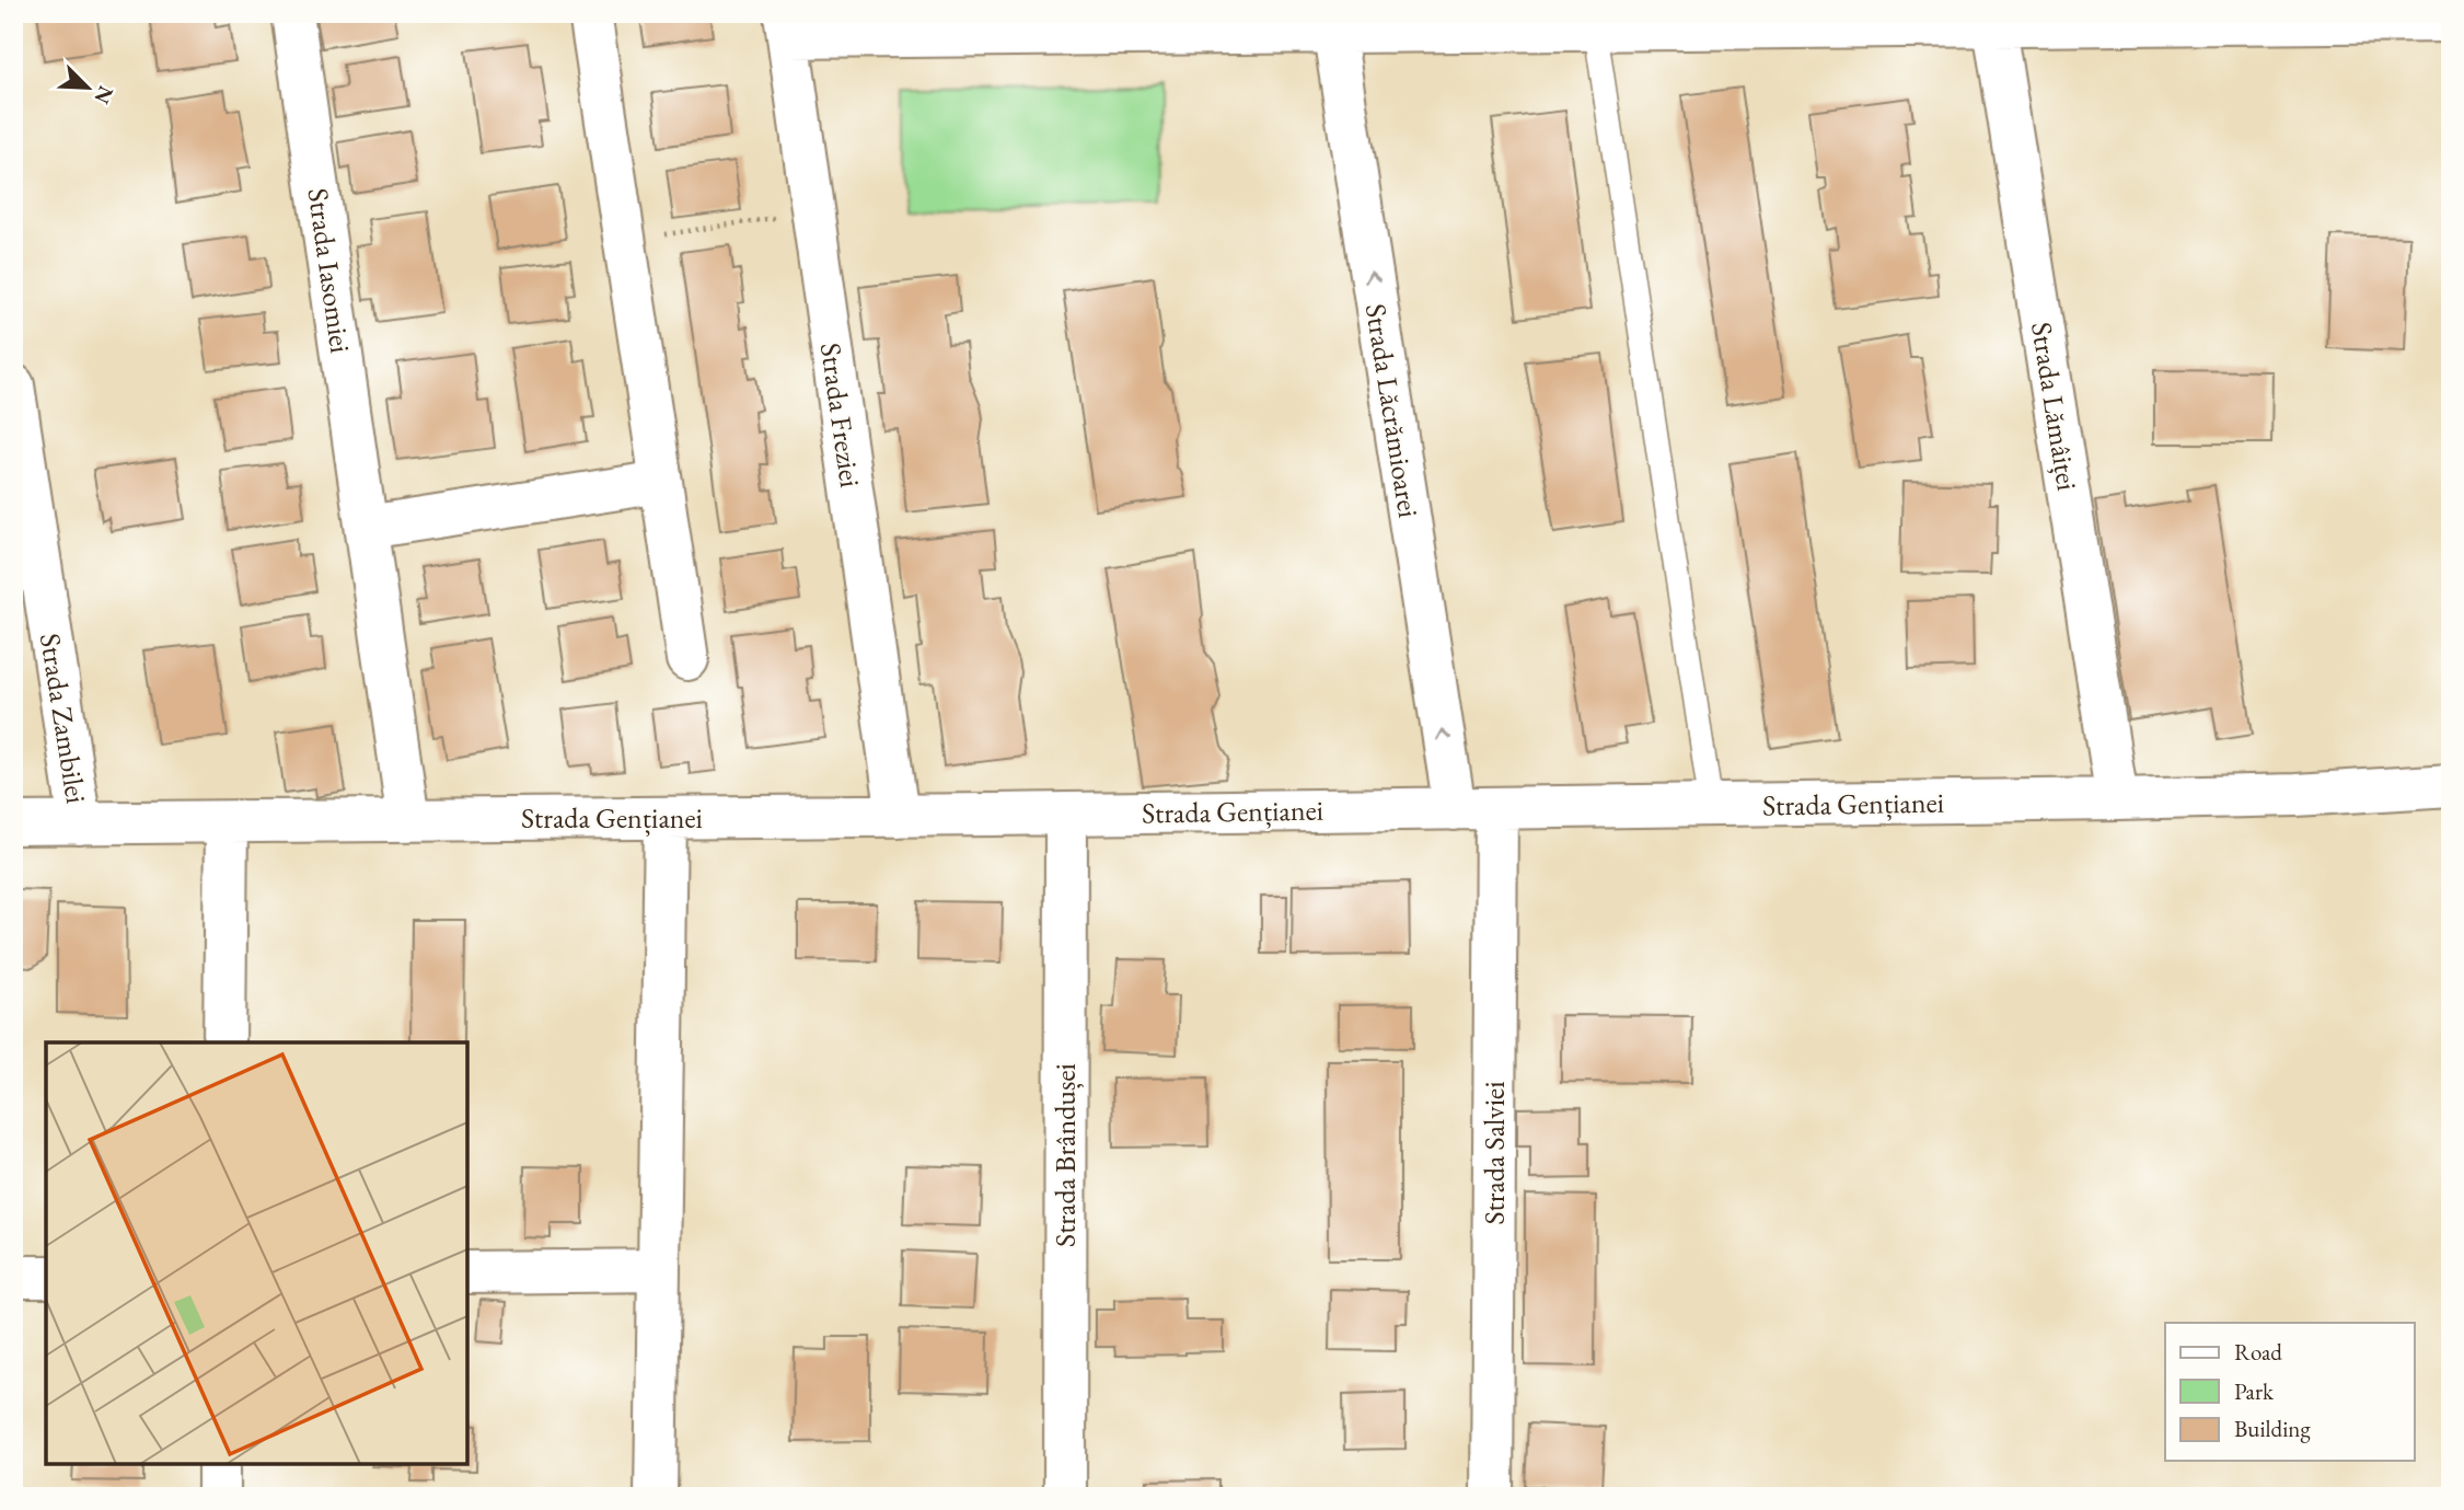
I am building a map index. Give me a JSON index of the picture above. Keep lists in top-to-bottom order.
{
  "streets": {
    "street": [
      "Strada Iasomiei",
      "Strada Lămâiței",
      "Strada Lăcrămioarei",
      "Strada Freziei",
      "Strada Zambilei",
      "Strada Gențianei",
      "Strada Salviei",
      "Strada Brândușei"
    ]
  },
  "crossings": [
    ["Strada Iasomiei", "Strada Gențianei"],
    ["Strada Lămâiței", "Strada Gențianei"],
    ["Strada Lăcrămioarei", "Strada Gențianei"],
    ["Strada Freziei", "Strada Gențianei"],
    ["Strada Zambilei", "Strada Gențianei"],
    ["Strada Gențianei", "Strada Salviei"],
    ["Strada Gențianei", "Strada Brândușei"]
  ],
  "one_way": ["Strada Lăcrămioarei"],
  "legend": ["Road", "Park", "Building"],
  "north": "bottom right"
}
